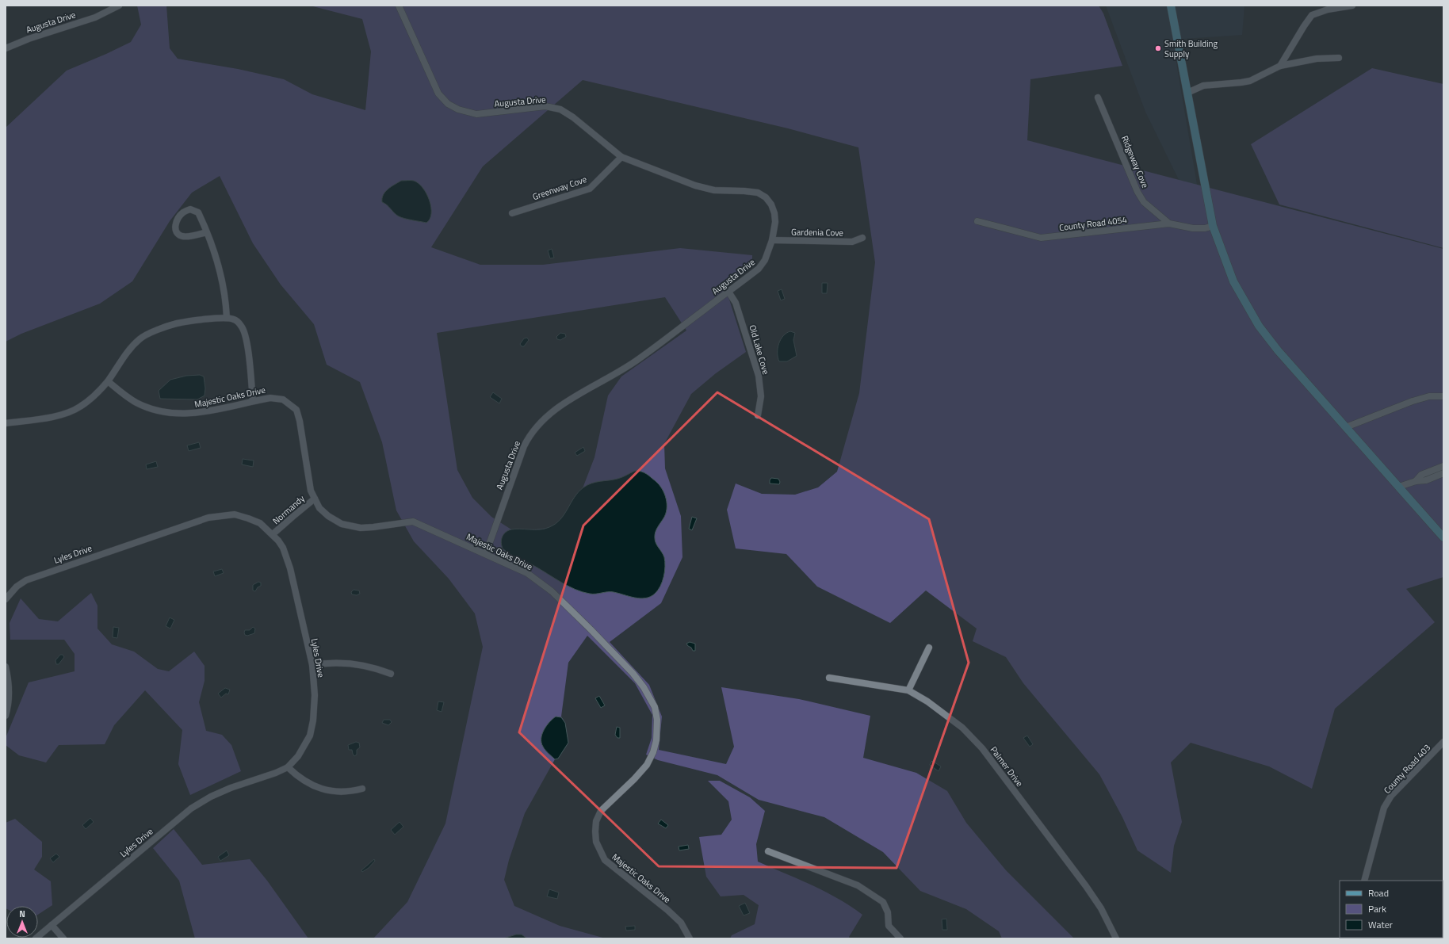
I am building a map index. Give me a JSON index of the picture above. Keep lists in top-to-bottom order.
{
  "streets": {
    "street": [
      "Augusta Drive",
      "Ridgeway Cove",
      "Greenway Cove",
      "County Road 4054",
      "Gardenia Cove",
      "Old Lake Cove",
      "Majestic Oaks Drive",
      "Normandy",
      "Lyles Drive",
      "Palmer Drive",
      "County Road 403"
    ]
  },
  "crossings": [
    ["Augusta Drive", "Greenway Cove"],
    ["Augusta Drive", "Gardenia Cove"],
    ["Augusta Drive", "Old Lake Cove"],
    ["Augusta Drive", "Majestic Oaks Drive"],
    ["Ridgeway Cove", "County Road 4054"],
    ["Majestic Oaks Drive", "Normandy"],
    ["Normandy", "Lyles Drive"]
  ],
  "places": ["Smith Building Supply"],
  "legend": ["Road", "Park", "Water"],
  "north": "top"
}
